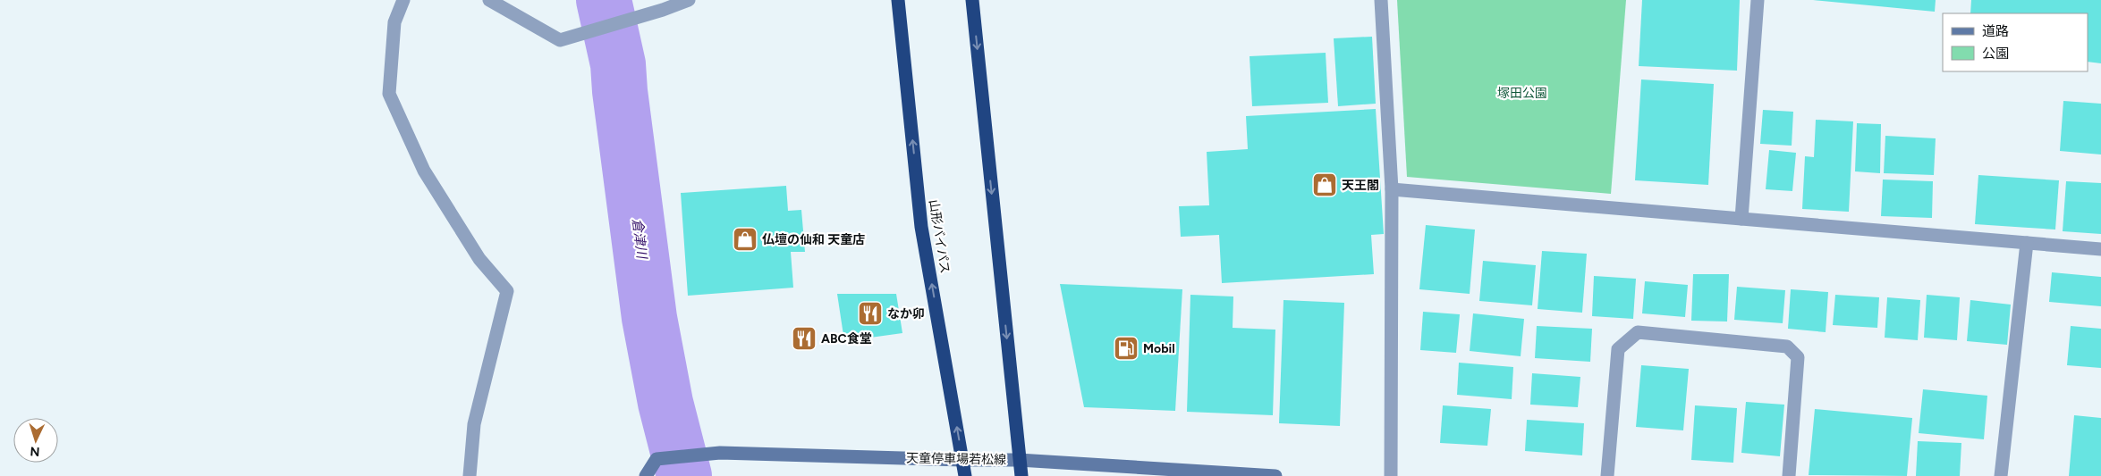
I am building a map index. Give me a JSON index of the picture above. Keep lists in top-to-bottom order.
{
  "streets": {
    "highway": ["山形バイパス"],
    "main road": ["天童停車場若松線"]
  },
  "crossings": [
    ["山形バイパス", "天童停車場若松線"]
  ],
  "water": ["倉津川"],
  "parks": ["塚田公園"],
  "places": {
    "shop": ["天王閣", "仏壇の仙和 天童店"],
    "restaurant": ["なか卯", "ABC食堂"],
    "fuel station": ["Mobil"]
  },
  "legend": ["道路", "公園"],
  "north": "bottom"
}
